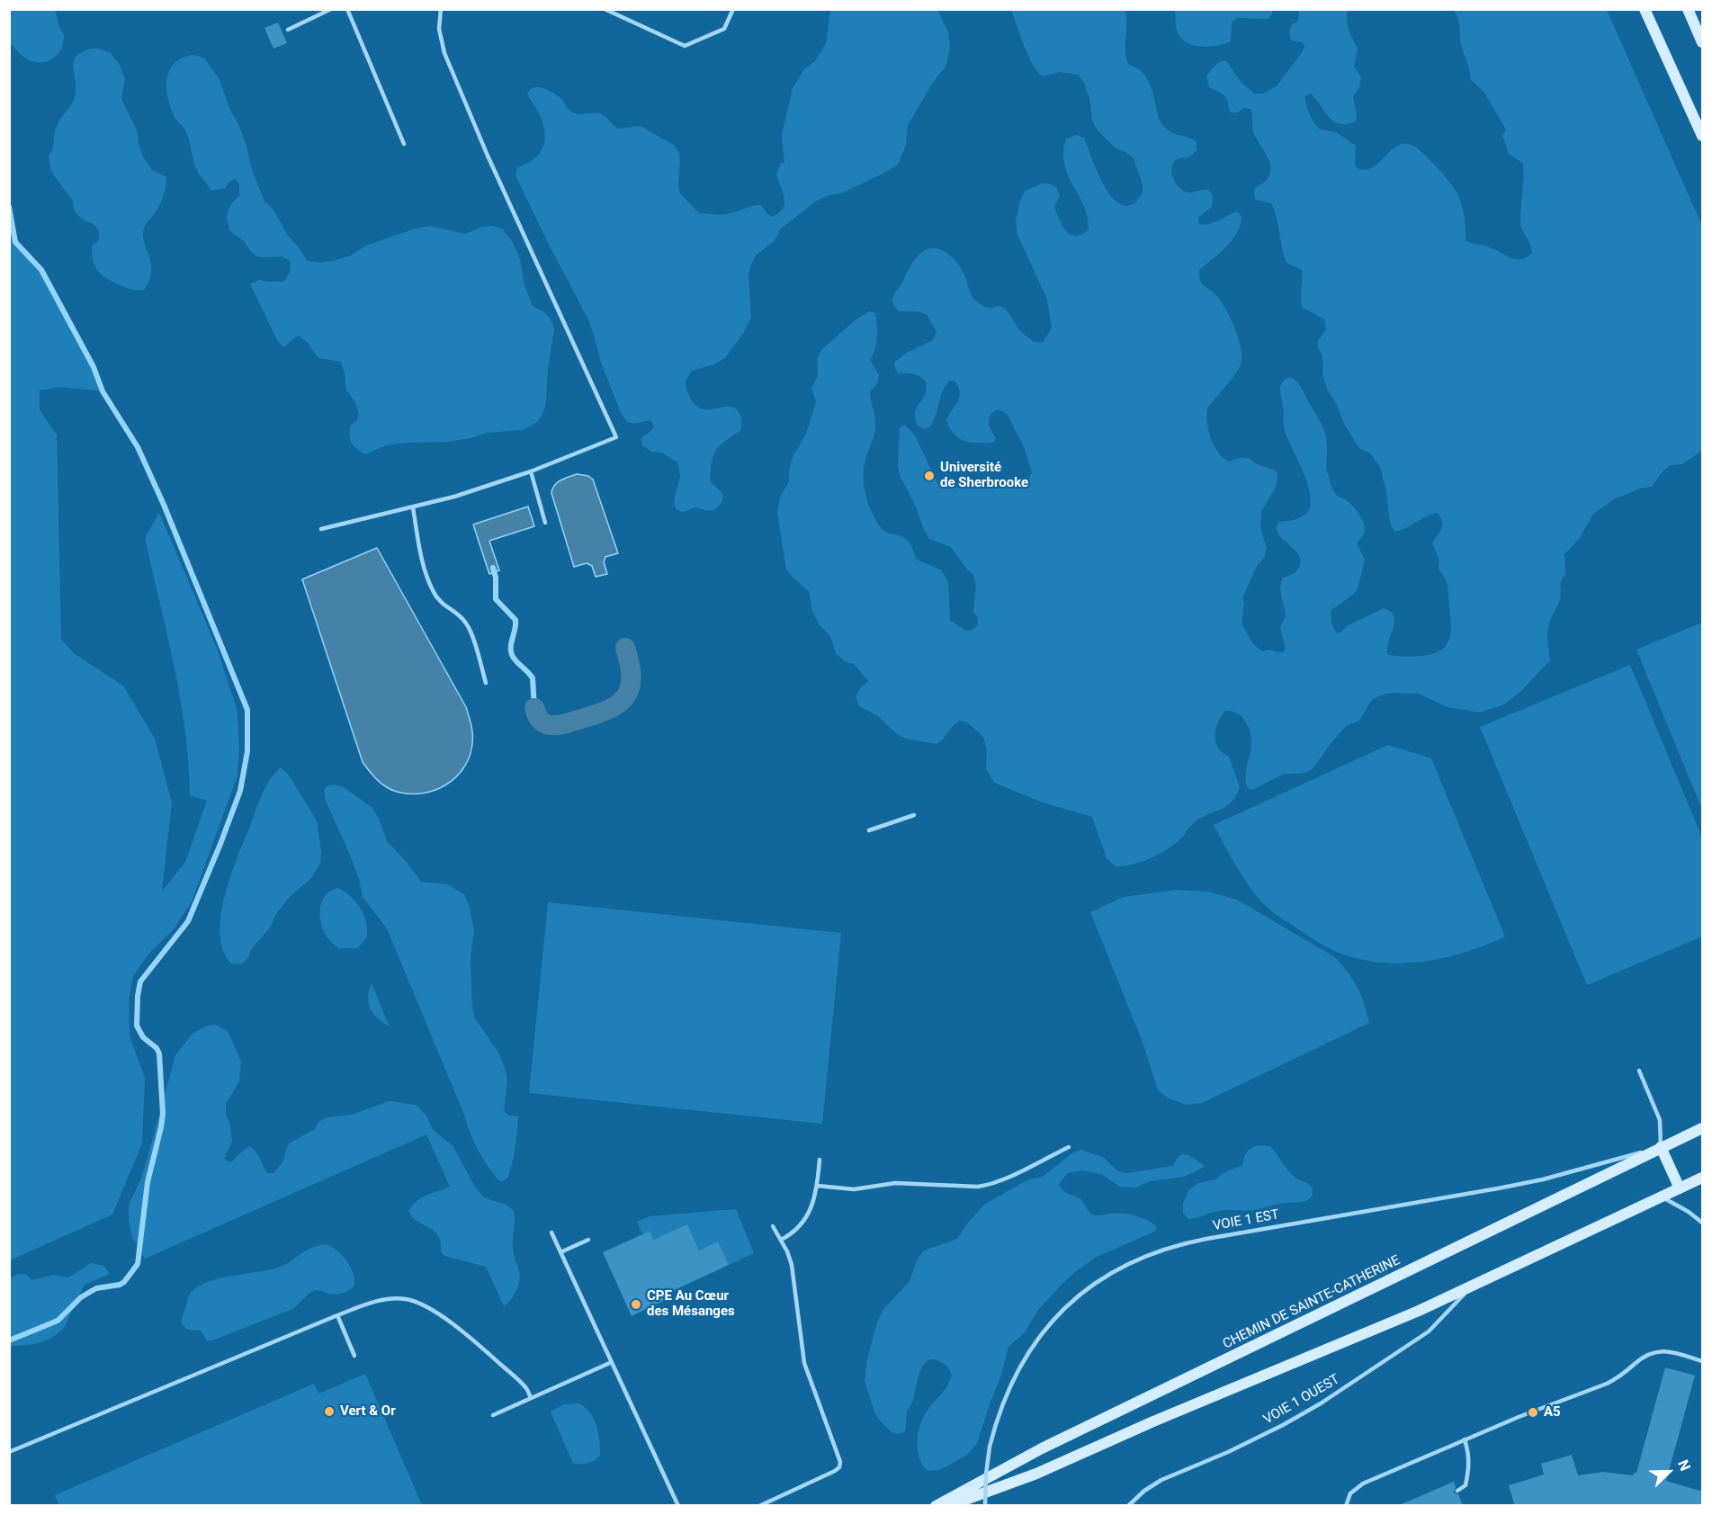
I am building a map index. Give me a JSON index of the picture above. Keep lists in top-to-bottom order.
{
  "streets": {
    "main road": ["CHEMIN DE SAINTE-CATHERINE"],
    "lane": ["VOIE 1 EST", "VOIE 1 OUEST"]
  },
  "crossings": [
    ["VOIE 1 EST", "CHEMIN DE SAINTE-CATHERINE"]
  ],
  "places": [
    "Université de Sherbrooke",
    "CPE Au Cœur des Mésanges",
    "Vert & Or",
    "A5"
  ],
  "north": "top right"
}
